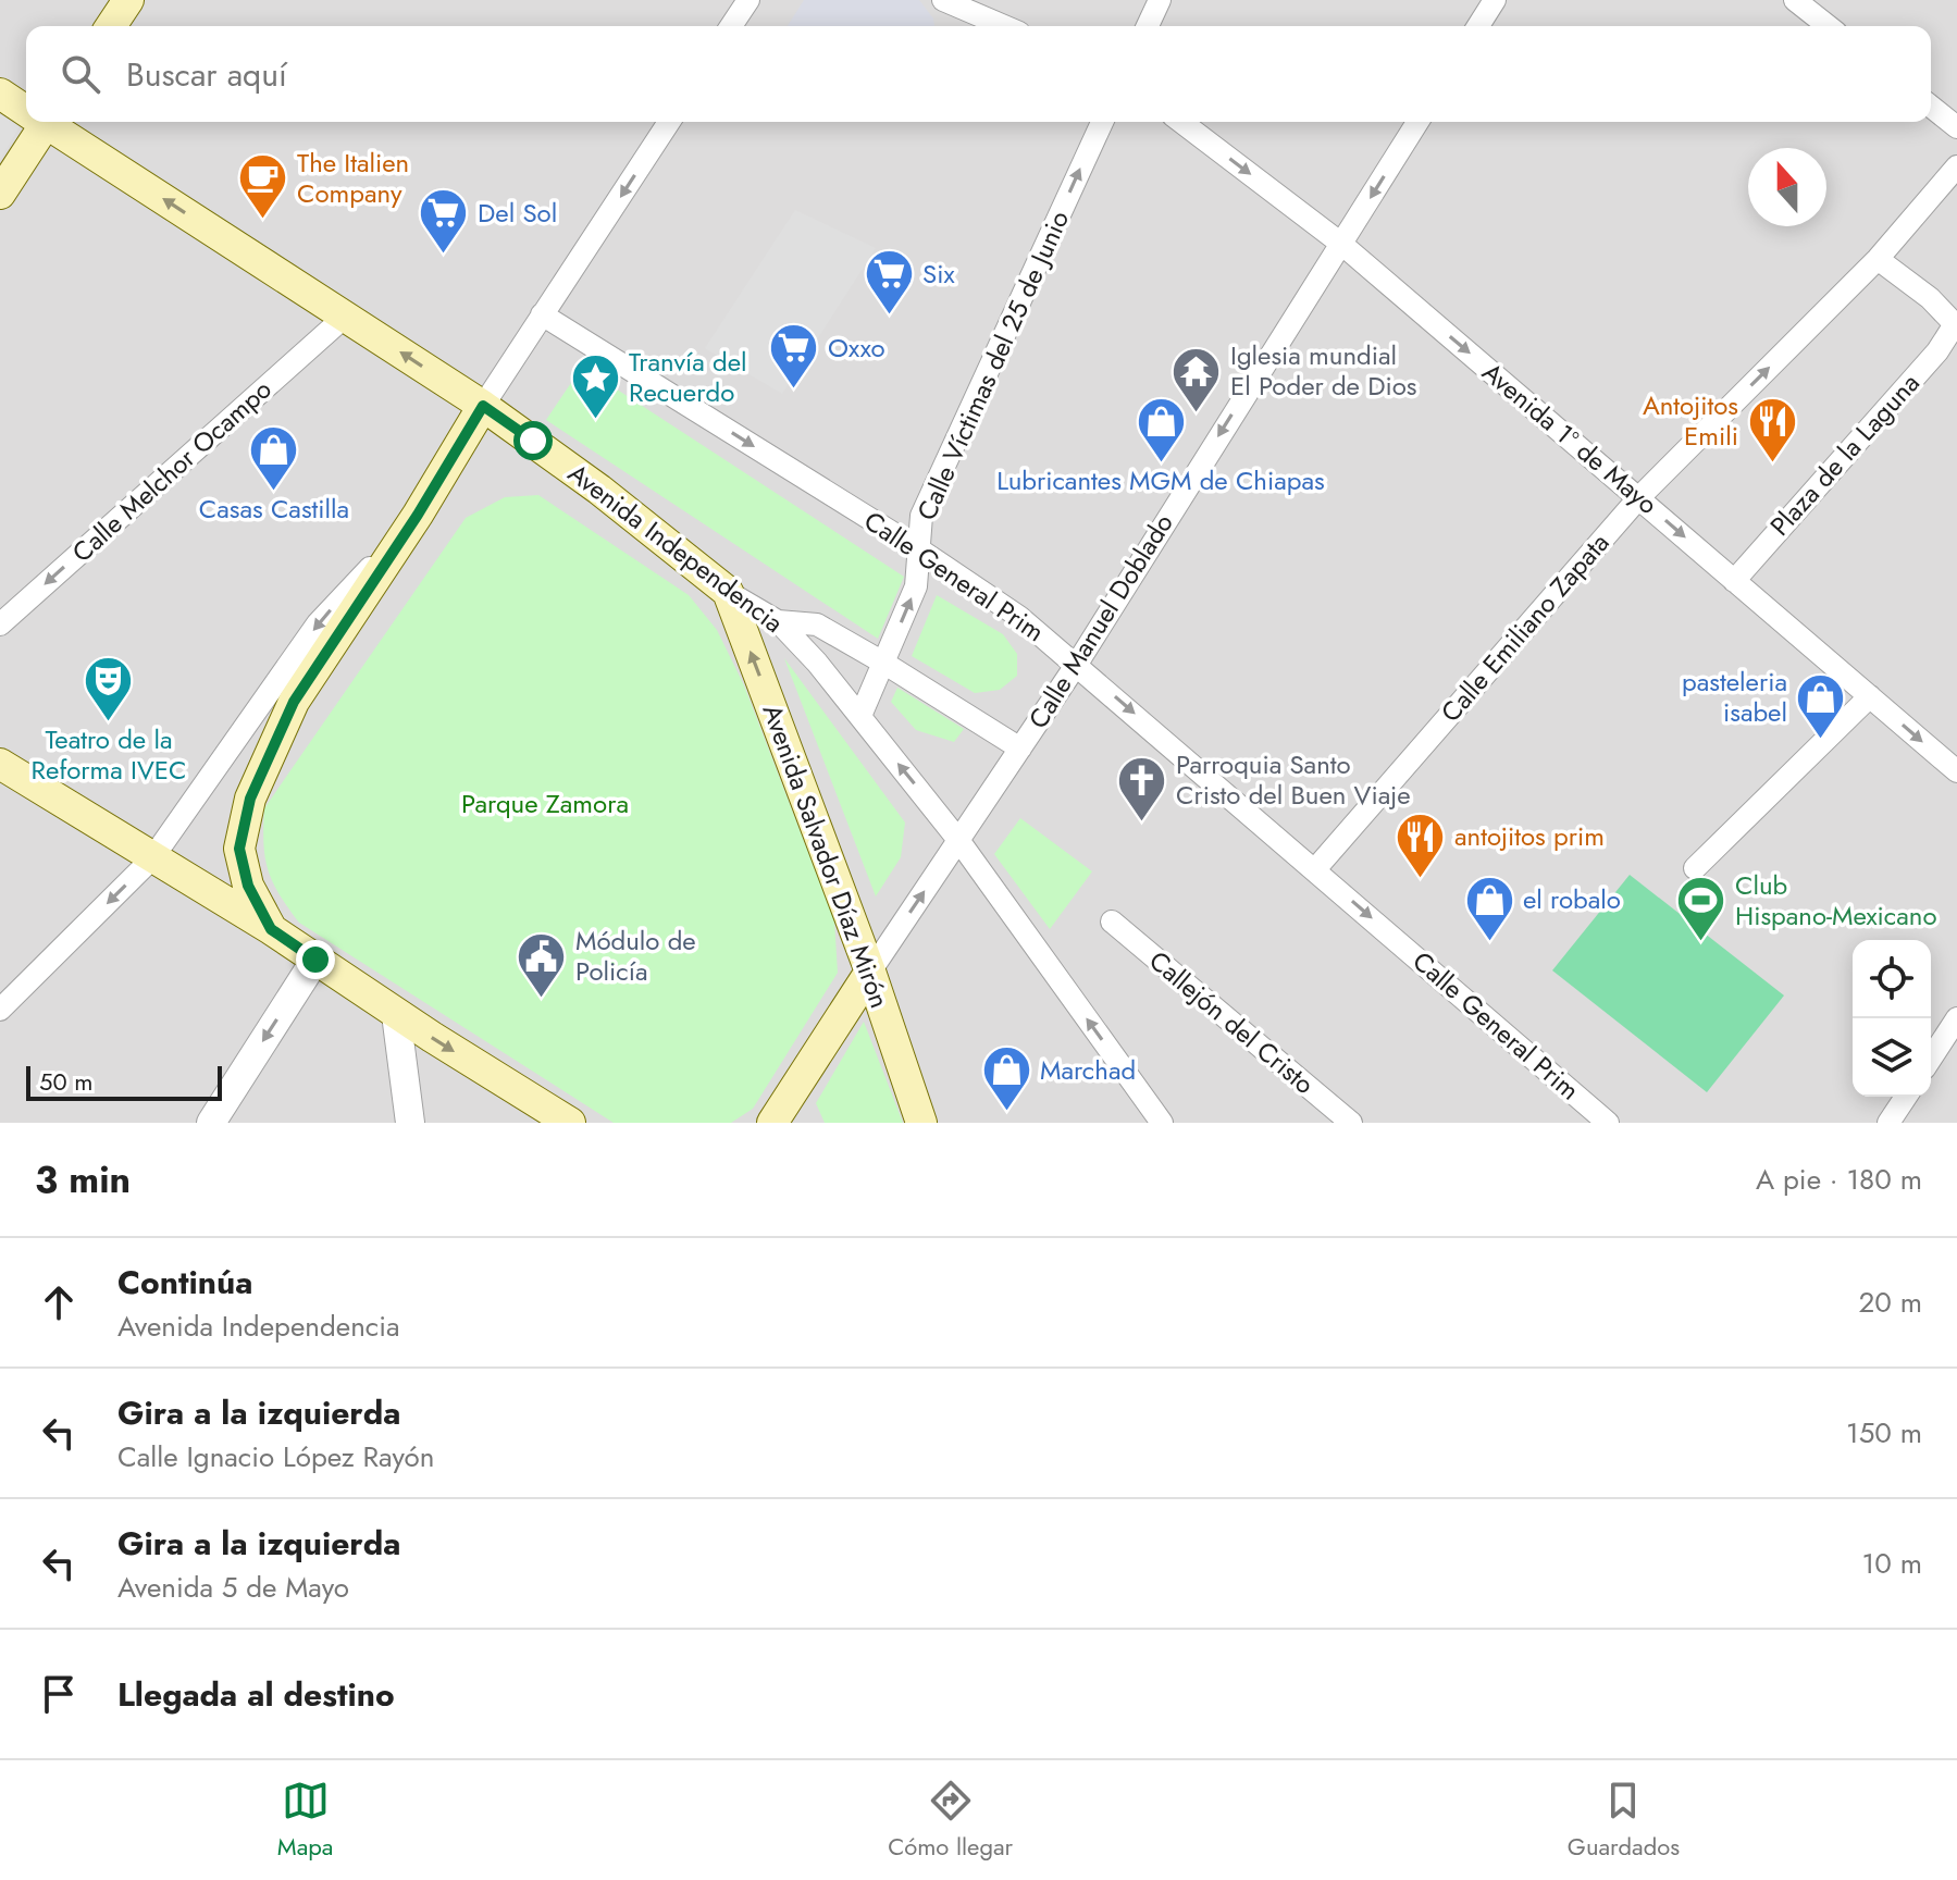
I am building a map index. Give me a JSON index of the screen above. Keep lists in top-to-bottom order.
{
  "streets": {
    "main road": ["Avenida Independencia", "Calle Manuel Doblado", "Avenida Salvador Díaz Mirón"],
    "street": [
      "Calle Víctimas del 25 de Junio",
      "Avenida 1º de Mayo",
      "Plaza de la Laguna",
      "Calle Melchor Ocampo",
      "Calle General Prim",
      "Calle Emiliano Zapata",
      "Callejón del Cristo"
    ]
  },
  "crossings": [
    ["Calle Víctimas del 25 de Junio", "Avenida Independencia"],
    ["Calle Víctimas del 25 de Junio", "Calle General Prim"],
    ["Avenida 1º de Mayo", "Plaza de la Laguna"],
    ["Avenida 1º de Mayo", "Calle Manuel Doblado"],
    ["Avenida 1º de Mayo", "Calle Emiliano Zapata"],
    ["Plaza de la Laguna", "Calle Emiliano Zapata"],
    ["Calle Melchor Ocampo", "Avenida Independencia"],
    ["Avenida Independencia", "Calle Manuel Doblado"],
    ["Avenida Independencia", "Avenida Salvador Díaz Mirón"],
    ["Calle General Prim", "Calle Manuel Doblado"],
    ["Calle General Prim", "Calle Emiliano Zapata"],
    ["Calle Manuel Doblado", "Avenida Salvador Díaz Mirón"]
  ],
  "one_way": [
    "Calle Víctimas del 25 de Junio",
    "Avenida 1º de Mayo",
    "Calle Melchor Ocampo",
    "Avenida Independencia",
    "Calle General Prim",
    "Calle Emiliano Zapata",
    "Avenida Salvador Díaz Mirón"
  ],
  "parks": ["Parque Zamora"],
  "places": {
    "cafe": ["The Italien Company"],
    "supermarket": ["Del Sol", "Six", "Oxxo"],
    "temple": ["Iglesia mundial El Poder de Dios"],
    "place": ["Tranvía del Recuerdo"],
    "restaurant": ["Antojitos Emili", "antojitos prim"],
    "shop": [
      "Lubricantes MGM de Chiapas",
      "Casas Castilla",
      "pasteleria isabel",
      "el robalo",
      "Marchad"
    ],
    "theatre": ["Teatro de la Reforma IVEC"],
    "church": ["Parroquia Santo Cristo del Buen Viaje"],
    "sports": ["Club Hispano-Mexicano"],
    "public building": ["Módulo de Policía"]
  },
  "scale_bar": "50 m",
  "north": "top",
  "page": {
    "search": "Buscar aquí",
    "scale": "50 m",
    "heading": ["3 min", "A pie · 180 m"],
    "list": [
      ["Continúa", "Avenida Independencia", "20 m"],
      ["Gira a la izquierda", "Calle Ignacio López Rayón", "150 m"],
      ["Gira a la izquierda", "Avenida 5 de Mayo", "10 m"],
      "Llegada al destino"
    ],
    "nav": ["Mapa", "Cómo llegar", "Guardados"]
  }
}
